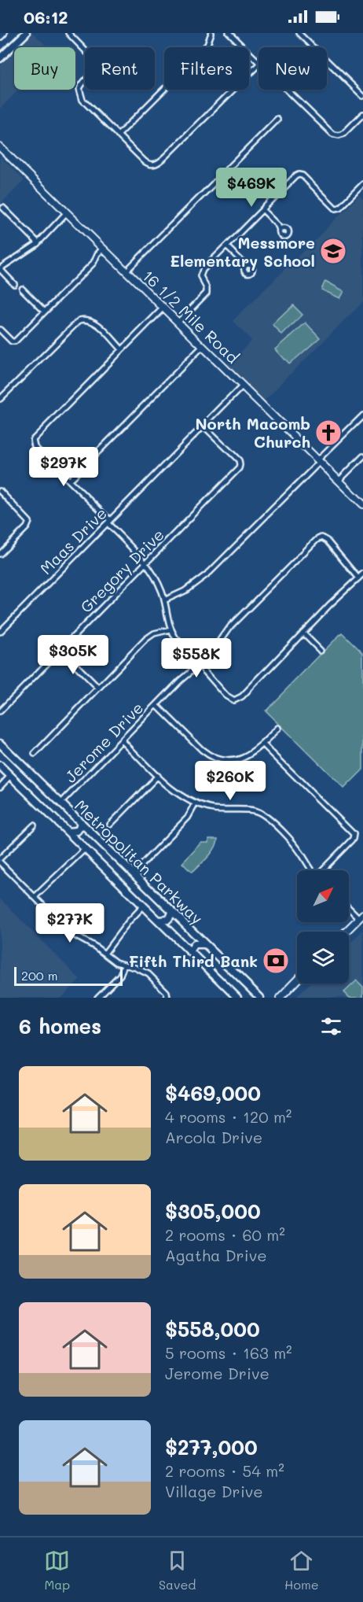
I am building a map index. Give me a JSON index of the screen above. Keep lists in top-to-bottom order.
{
  "streets": {
    "main road": ["Metropolitan Parkway"],
    "street": [
      "16 1/2 Mile Road",
      "Maas Drive",
      "Gregory Drive",
      "Jerome Drive"
    ]
  },
  "crossings": [
    ["16 1/2 Mile Road", "Maas Drive"],
    ["Maas Drive", "Gregory Drive"],
    ["Jerome Drive", "Metropolitan Parkway"]
  ],
  "places": {
    "school or university": ["Messmore Elementary School"],
    "church": ["North Macomb Church"],
    "bank": ["Fifth Third Bank"]
  },
  "scale_bar": "200 m",
  "north": "top right",
  "page": {
    "status": "06:12",
    "chip": [
      "Buy",
      "Rent",
      "Filters",
      "New"
    ],
    "price": [
      "$469K",
      "$297K",
      "$305K",
      "$558K",
      "$260K",
      "$277K"
    ],
    "scale": "200 m",
    "heading": "6 homes",
    "list": [
      {
        "name": "$469,000",
        "note": "4 rooms · 120 m² · Arcola Drive"
      },
      {
        "name": "$305,000",
        "note": "2 rooms · 60 m² · Agatha Drive"
      },
      {
        "name": "$558,000",
        "note": "5 rooms · 163 m² · Jerome Drive"
      },
      {
        "name": "$277,000",
        "note": "2 rooms · 54 m² · Village Drive"
      }
    ],
    "tabs": ["Map", "Saved", "Home"]
  }
}
